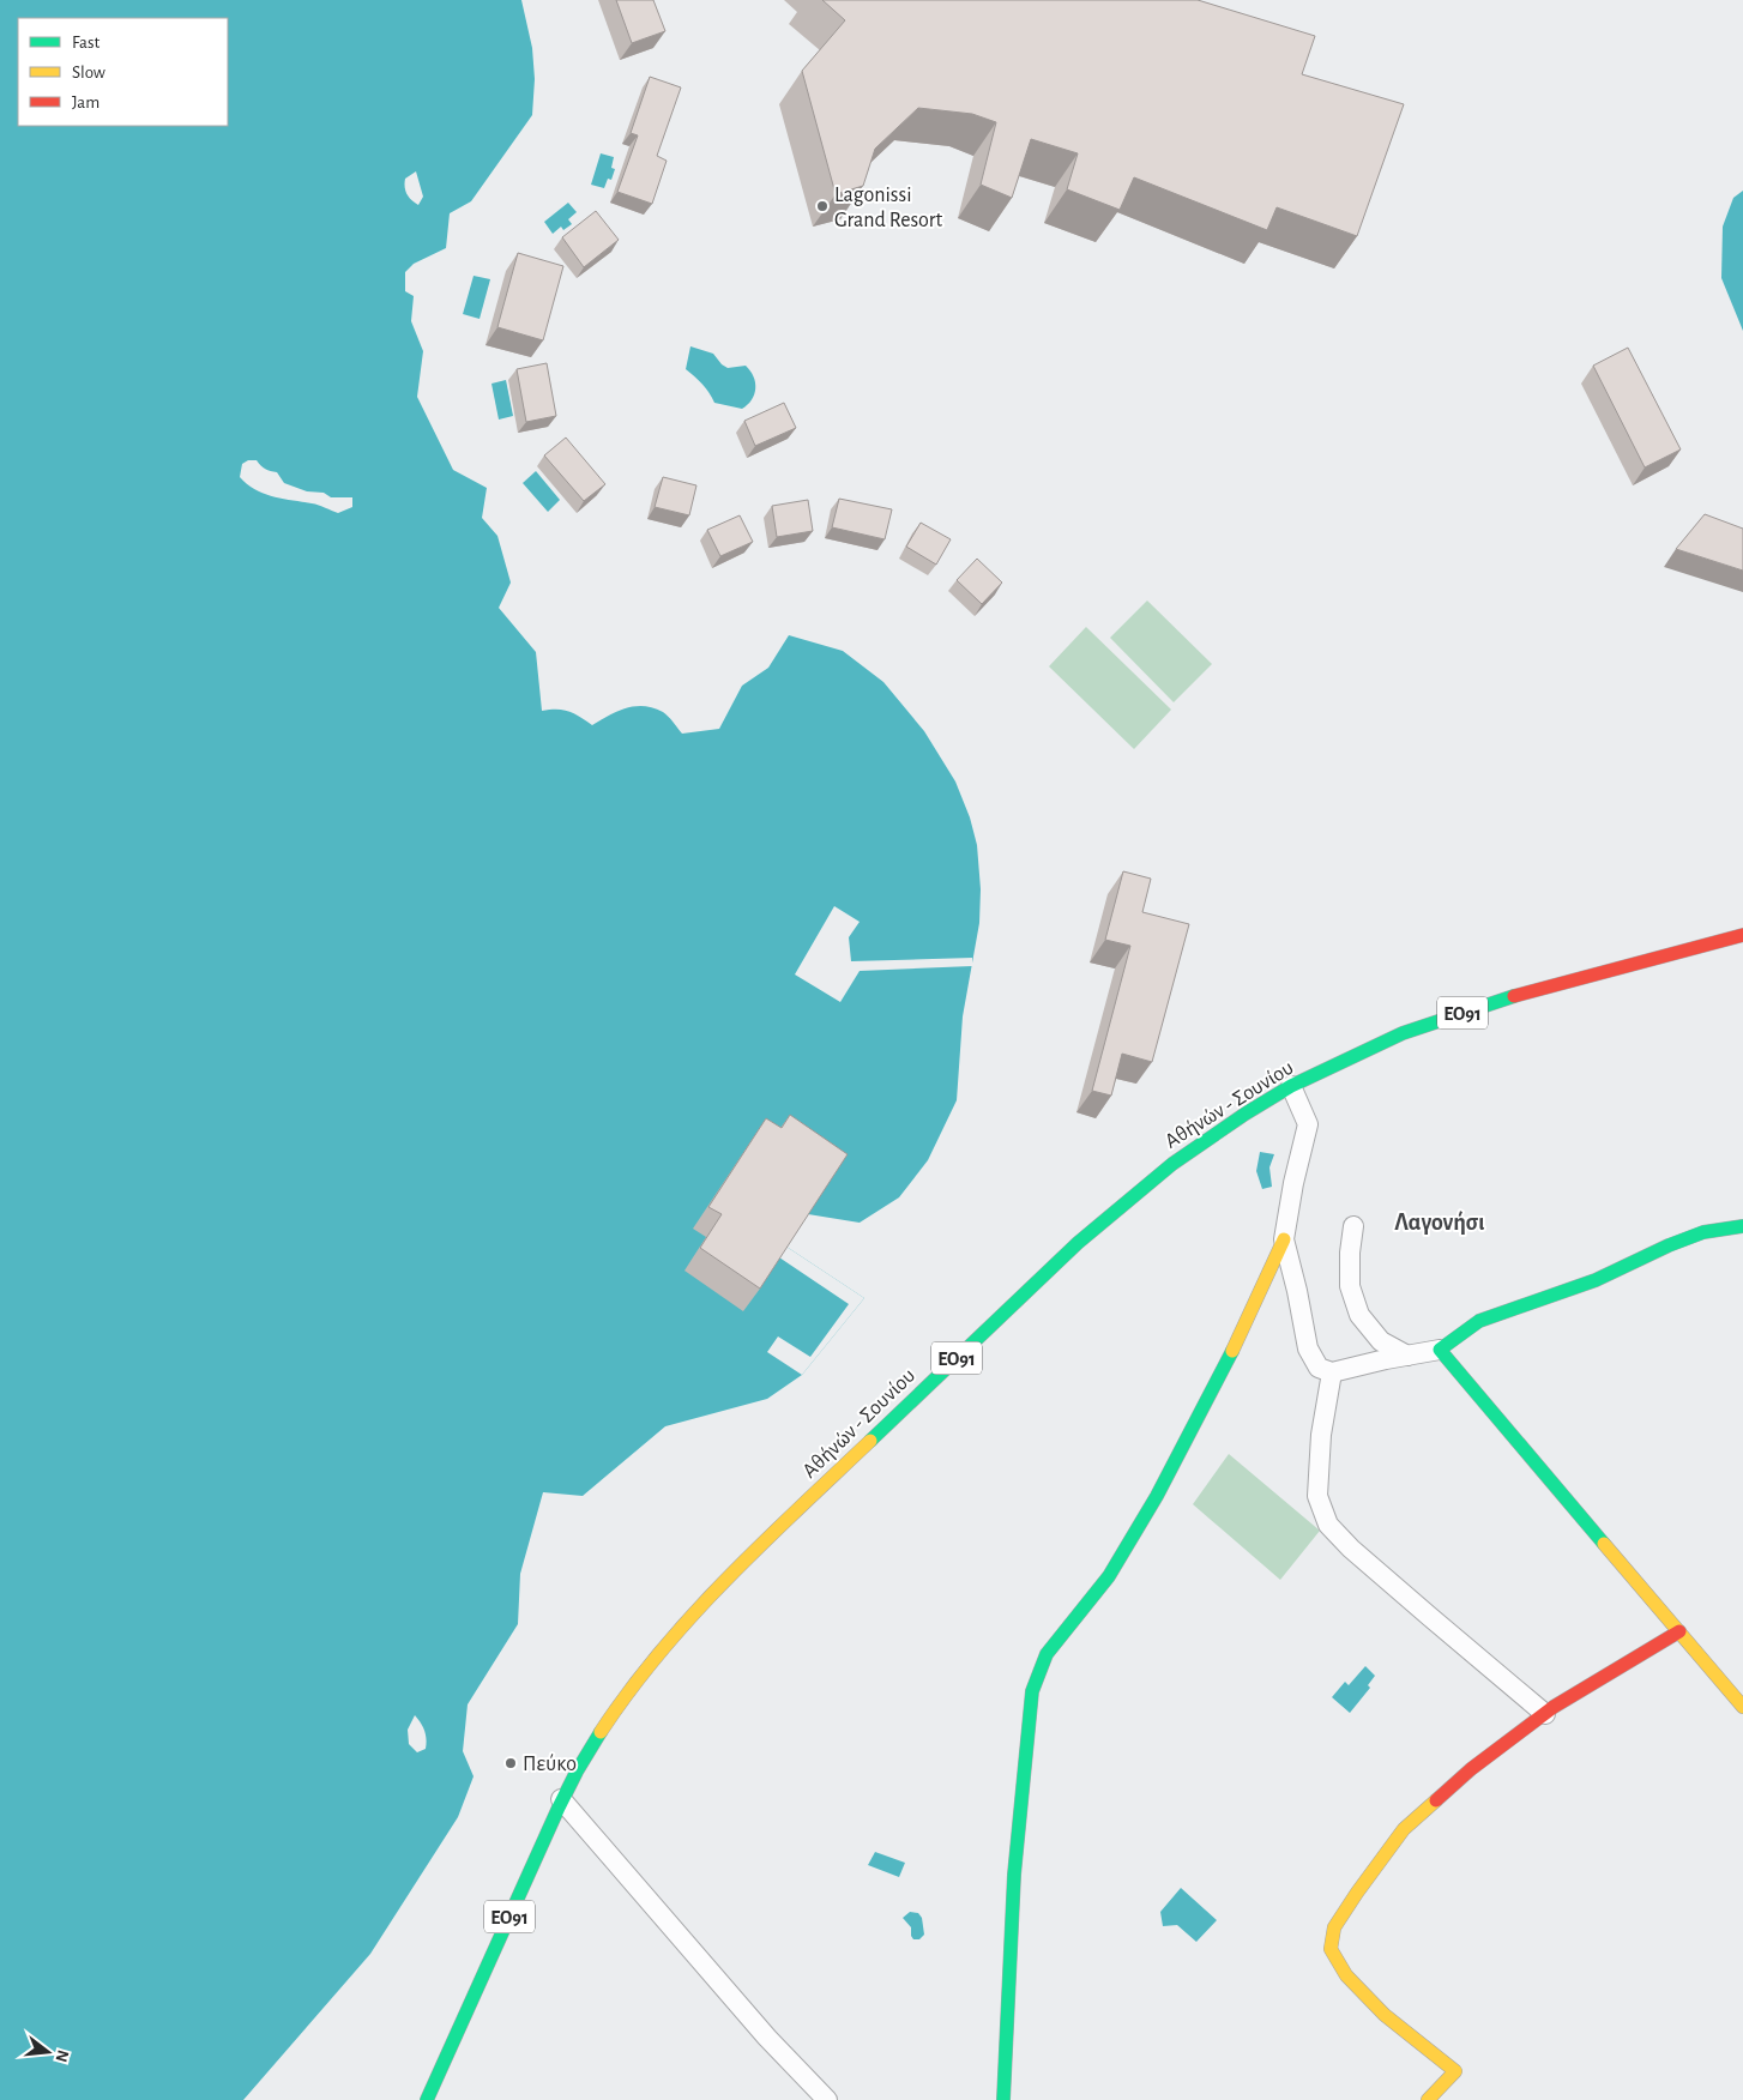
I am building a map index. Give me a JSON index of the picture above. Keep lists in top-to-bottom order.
{
  "streets": {
    "street": ["ΕΟ91", "Αθήνών - Σουνίου"]
  },
  "districts": ["Λαγονήσι"],
  "places": ["Lagonissi Grand Resort", "Πεύκο"],
  "legend": ["Fast", "Slow", "Jam"],
  "north": "right"
}
